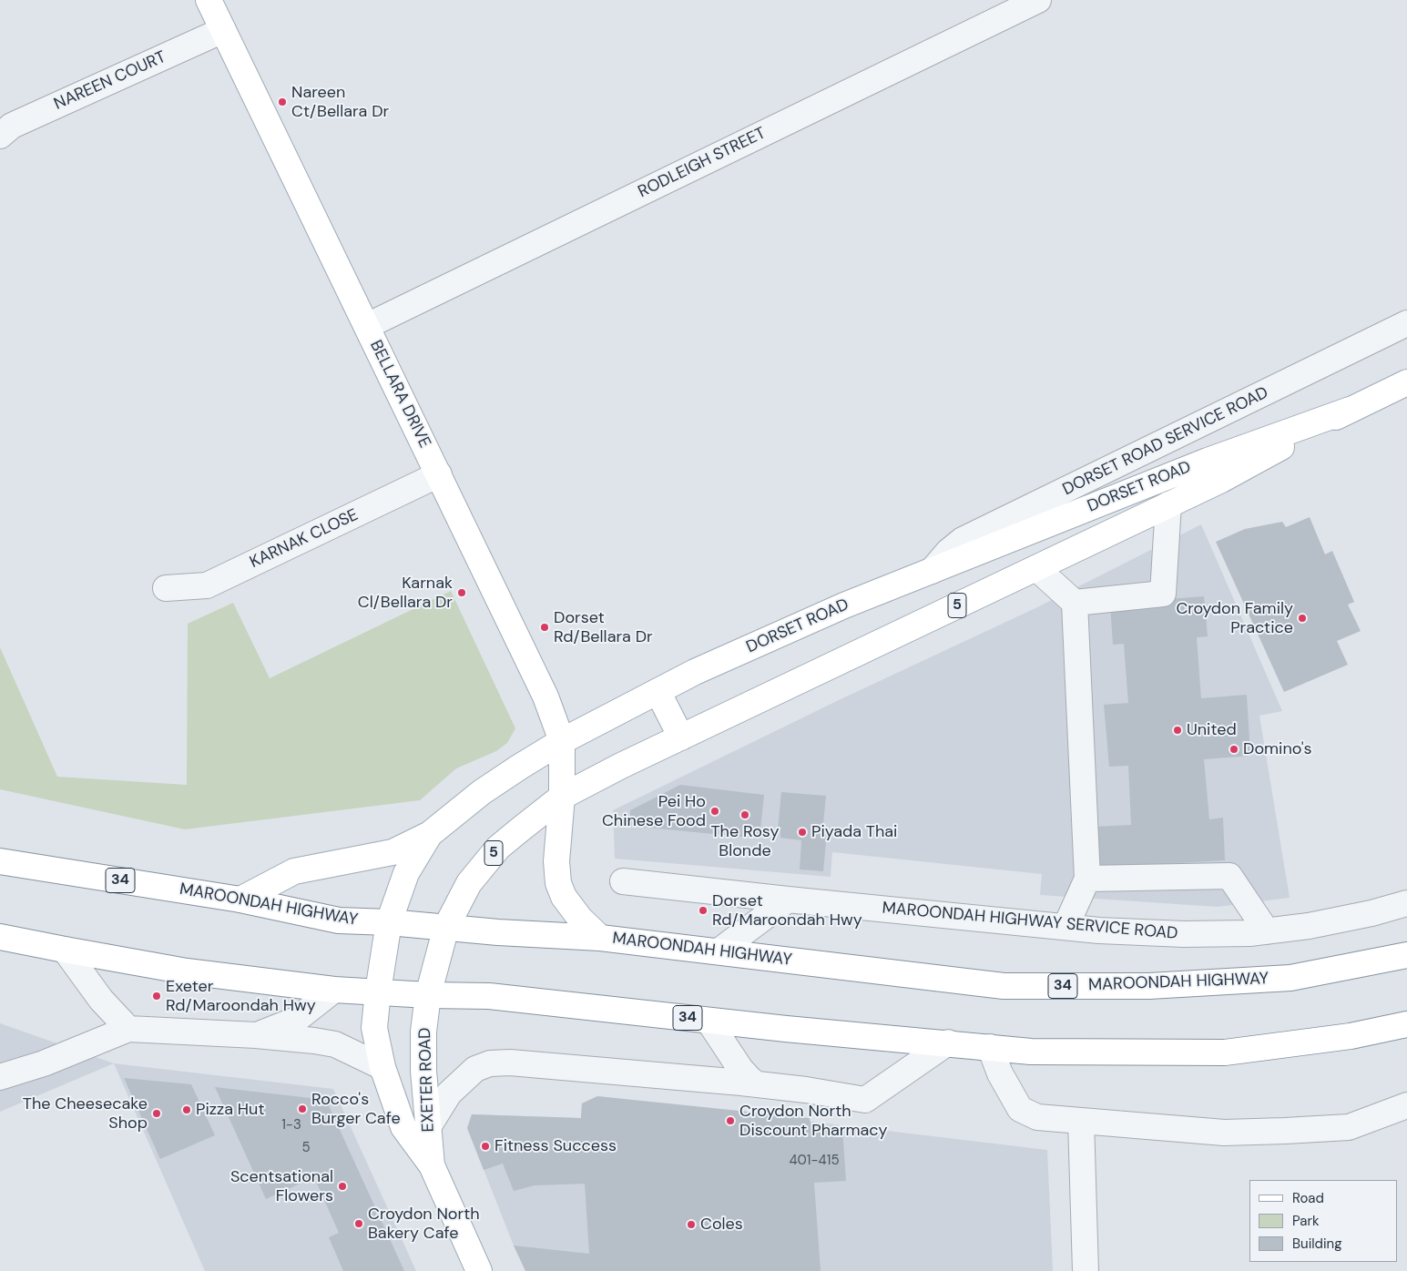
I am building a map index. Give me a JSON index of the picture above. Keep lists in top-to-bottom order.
{
  "streets": {
    "main road": [
      "BELLARA DRIVE",
      "DORSET ROAD",
      "5",
      "34",
      "MAROONDAH HIGHWAY",
      "EXETER ROAD"
    ],
    "street": [
      "NAREEN COURT",
      "RODLEIGH STREET",
      "DORSET ROAD SERVICE ROAD",
      "KARNAK CLOSE",
      "MAROONDAH HIGHWAY SERVICE ROAD"
    ]
  },
  "crossings": [
    ["NAREEN COURT", "BELLARA DRIVE"],
    ["RODLEIGH STREET", "BELLARA DRIVE"],
    ["BELLARA DRIVE", "DORSET ROAD"],
    ["BELLARA DRIVE", "KARNAK CLOSE"],
    ["BELLARA DRIVE", "MAROONDAH HIGHWAY"],
    ["DORSET ROAD SERVICE ROAD", "DORSET ROAD"],
    ["DORSET ROAD", "34"],
    ["DORSET ROAD", "MAROONDAH HIGHWAY"],
    ["DORSET ROAD", "EXETER ROAD"],
    ["34", "EXETER ROAD"]
  ],
  "places": [
    "Nareen Ct/Bellara Dr",
    "Karnak Cl/Bellara Dr",
    "Croydon Family Practice",
    "Dorset Rd/Bellara Dr",
    "United",
    "Domino's",
    "Pei Ho Chinese Food",
    "The Rosy Blonde",
    "Piyada Thai",
    "Dorset Rd/Maroondah Hwy",
    "Exeter Rd/Maroondah Hwy",
    "Rocco's Burger Cafe",
    "Pizza Hut",
    "The Cheesecake Shop",
    "Croydon North Discount Pharmacy",
    "Fitness Success",
    "Scentsational Flowers",
    "Croydon North Bakery Cafe",
    "Coles"
  ],
  "house_numbers": ["1-3", "5", "401-415"],
  "legend": ["Road", "Park", "Building"]
}
